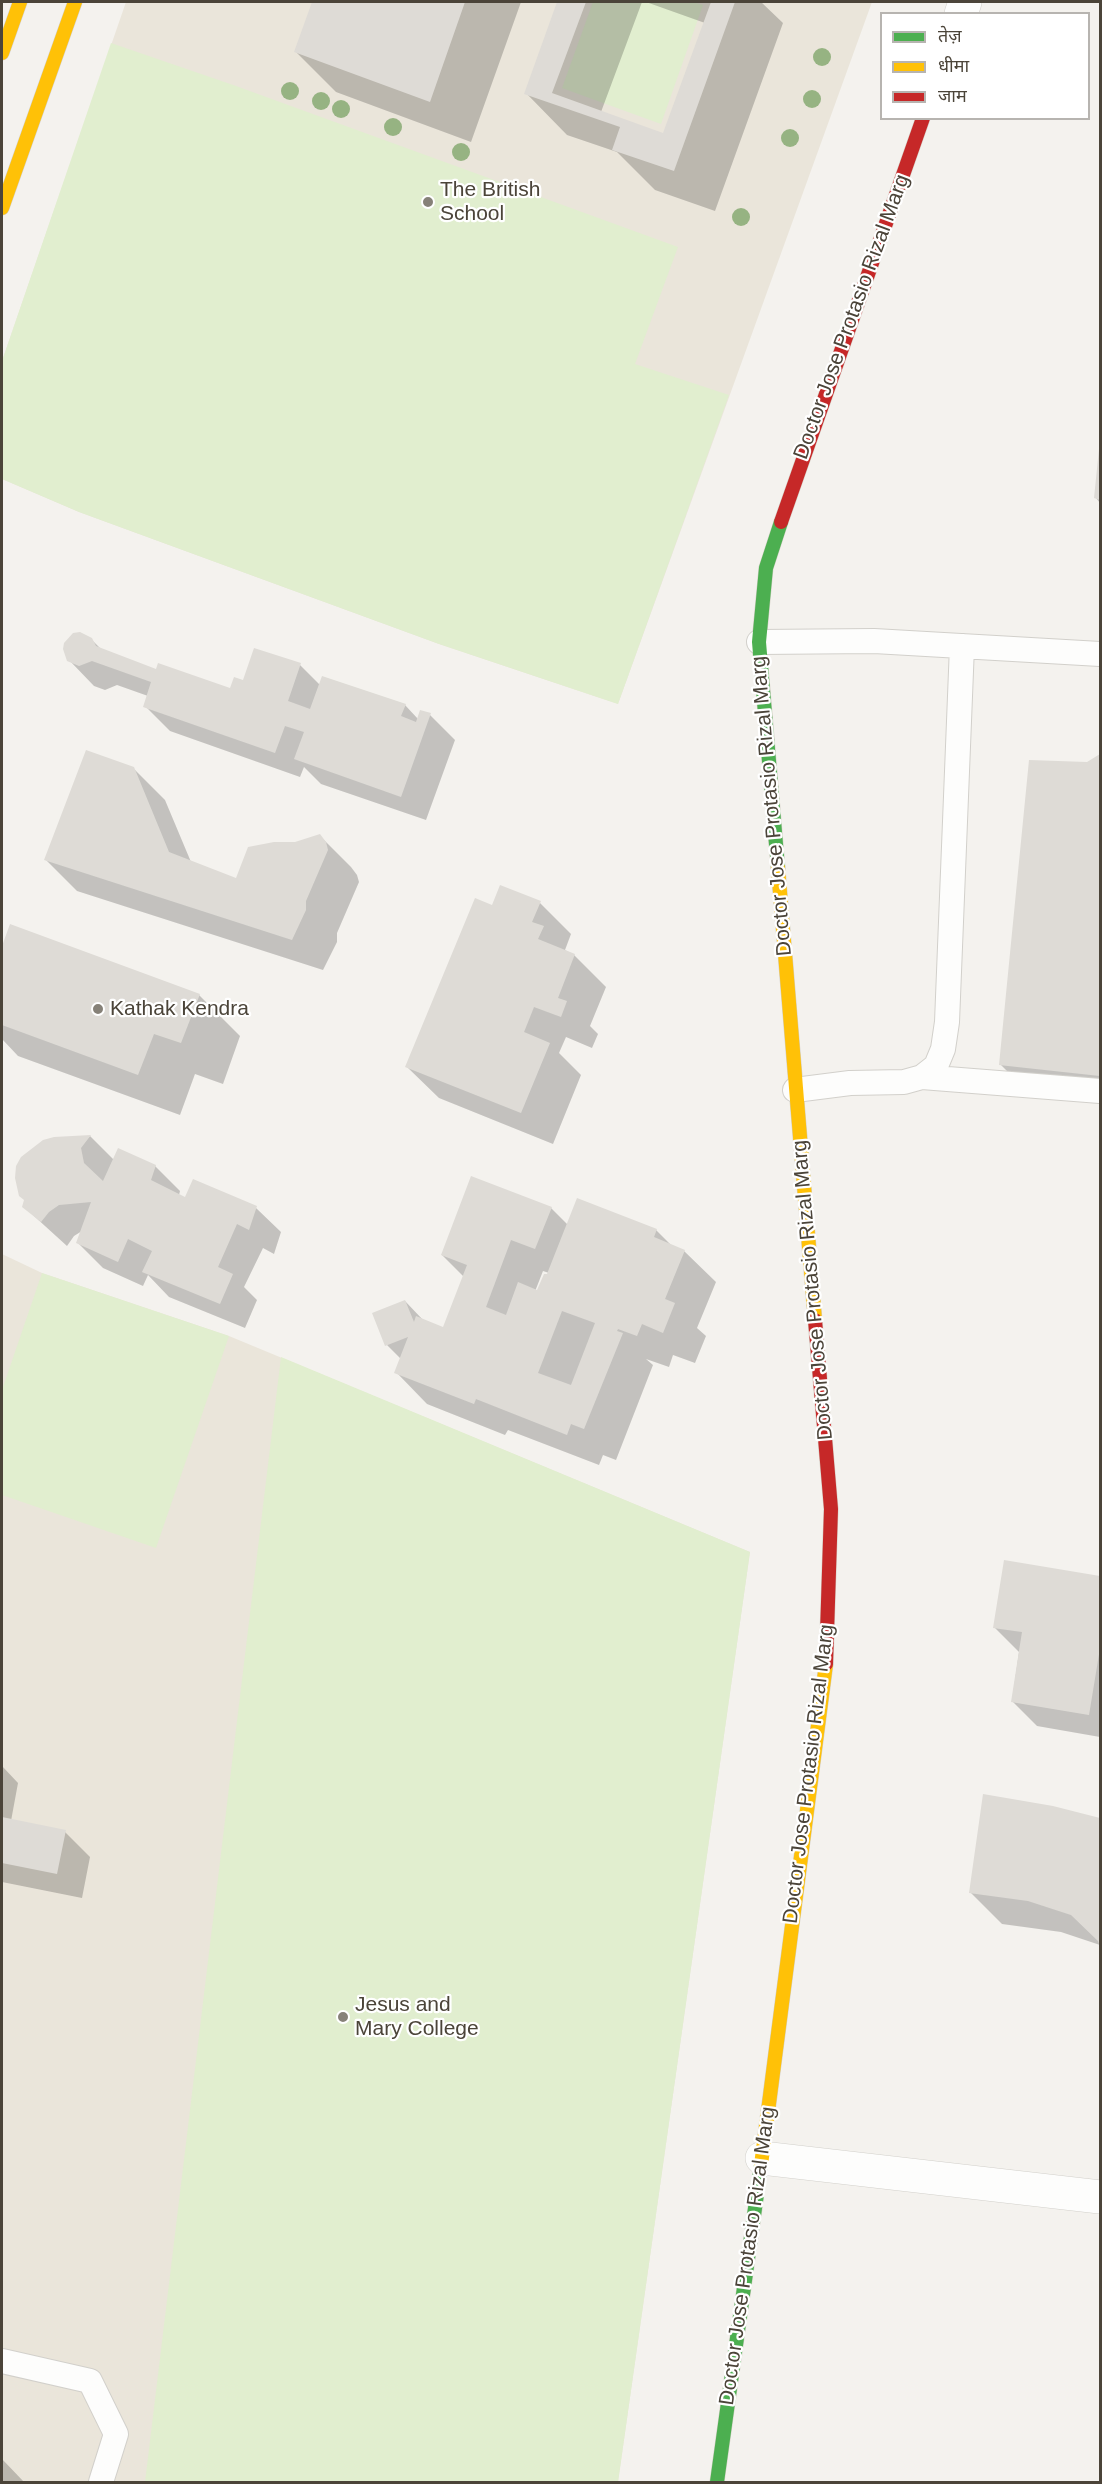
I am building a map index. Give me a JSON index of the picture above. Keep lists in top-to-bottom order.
{
  "streets": {
    "street": ["Doctor Jose Protasio Rizal Marg"]
  },
  "places": ["The British School", "Kathak Kendra", "Jesus and Mary College"],
  "legend": ["तेज़", "धीमा", "जाम"]
}
